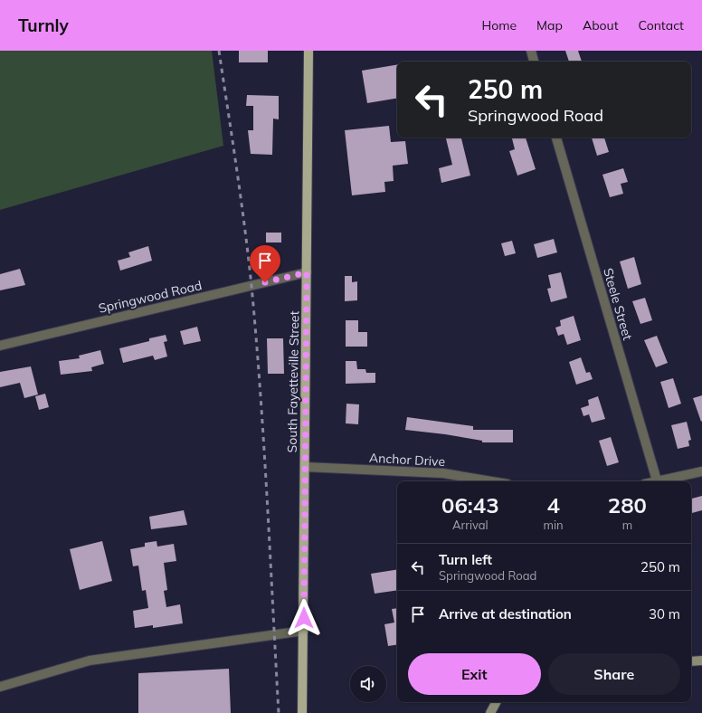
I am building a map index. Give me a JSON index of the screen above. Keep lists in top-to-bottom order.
{
  "streets": {
    "main road": ["South Fayetteville Street"],
    "street": ["Springwood Road", "Steele Street", "Anchor Drive"]
  },
  "crossings": [
    ["Springwood Road", "South Fayetteville Street"],
    ["South Fayetteville Street", "Anchor Drive"]
  ],
  "page": {
    "header": "Turnly",
    "nav": [
      "Home",
      "Map",
      "About",
      "Contact"
    ],
    "turn": ["250 m", "Springwood Road"],
    "eta": [
      "06:43",
      "Arrival",
      "4",
      "min",
      "280",
      "m"
    ],
    "list": [
      {
        "name": "Turn left",
        "note": "Springwood Road",
        "value": "250 m"
      },
      {
        "name": "Arrive at destination",
        "value": "30 m"
      }
    ],
    "buttons": ["Exit", "Share"]
  }
}
